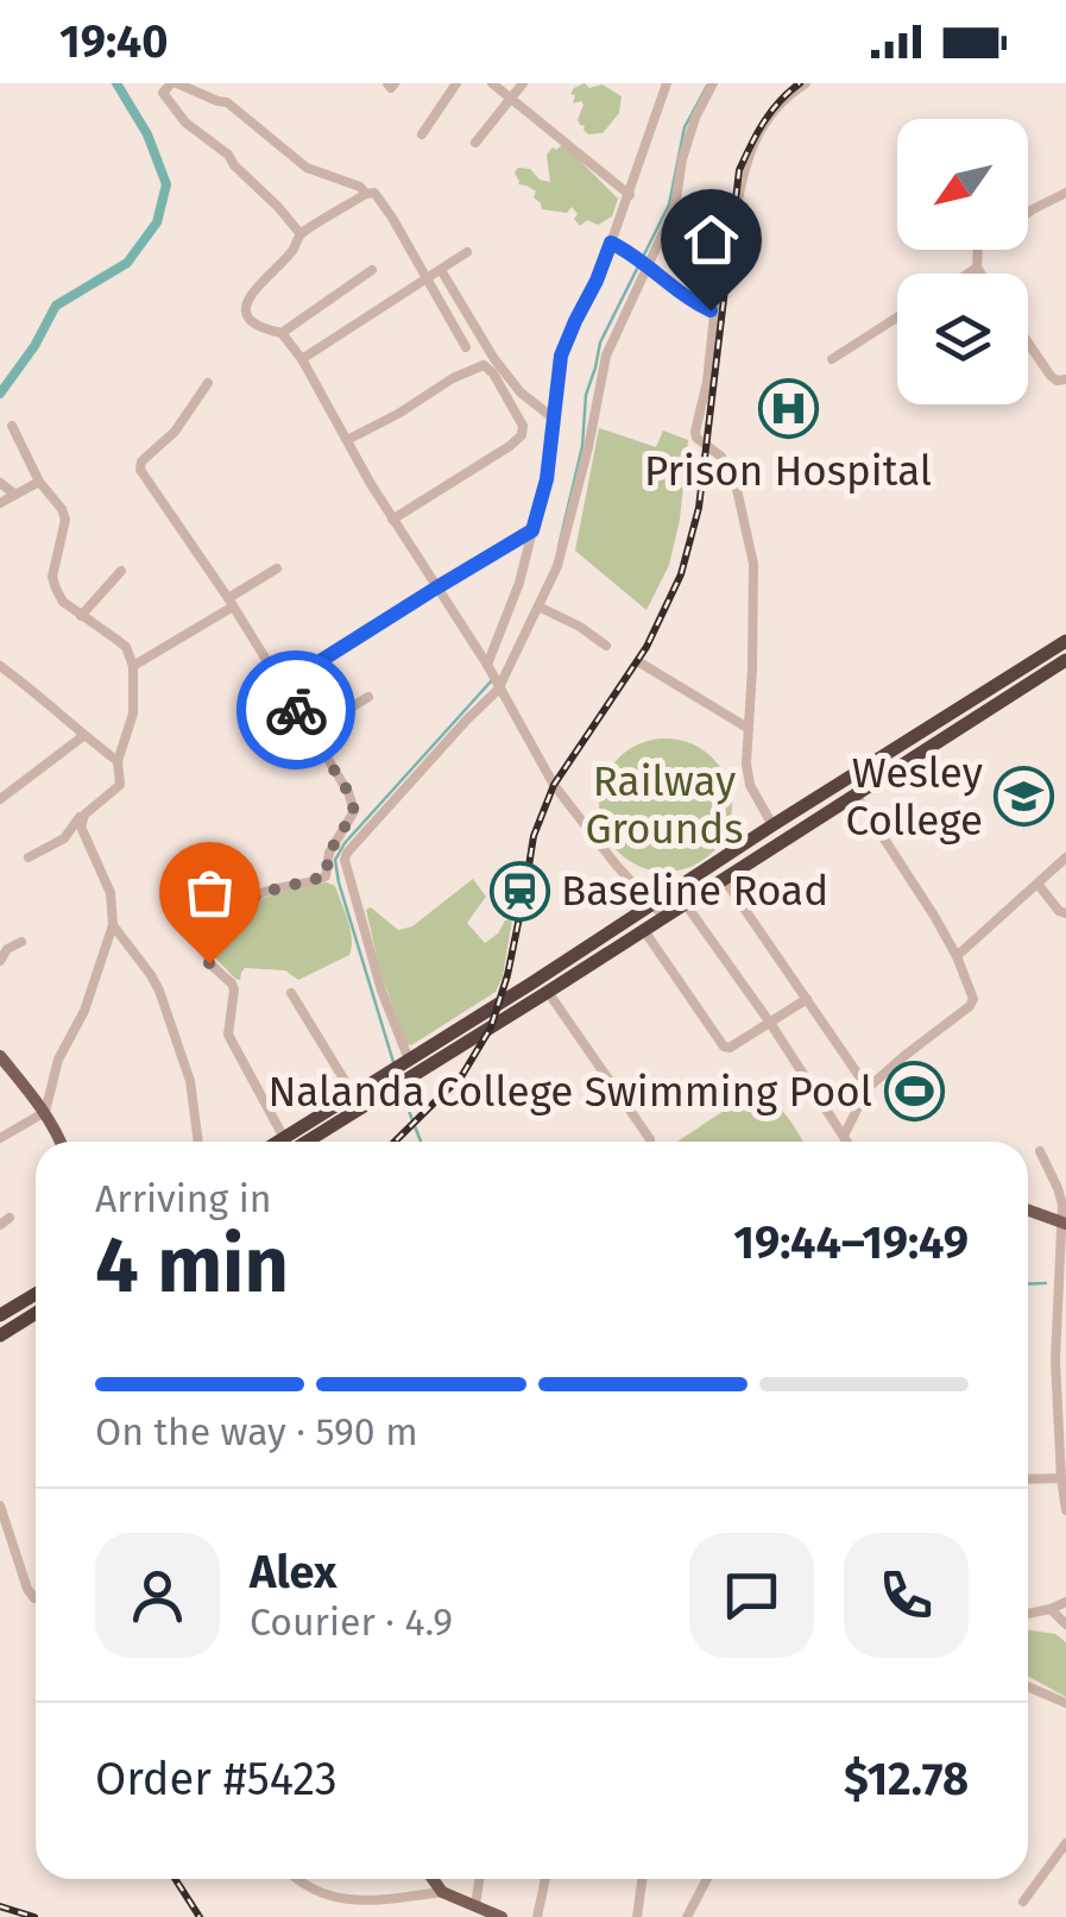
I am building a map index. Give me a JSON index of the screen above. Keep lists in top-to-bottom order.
{
  "parks": ["Railway Grounds"],
  "places": {
    "hospital": ["Prison Hospital"],
    "school or university": ["Wesley College"],
    "station": ["Baseline Road"],
    "sports": ["Nalanda College Swimming Pool"]
  },
  "north": "bottom left",
  "page": {
    "status": "19:40",
    "heading": ["4 min", "Arriving in", "19:44–19:49"],
    "panel": [
      "Alex",
      "Courier · 4.9",
      "Order #5423",
      "$12.78"
    ],
    "bar": "On the way · 590 m"
  }
}
